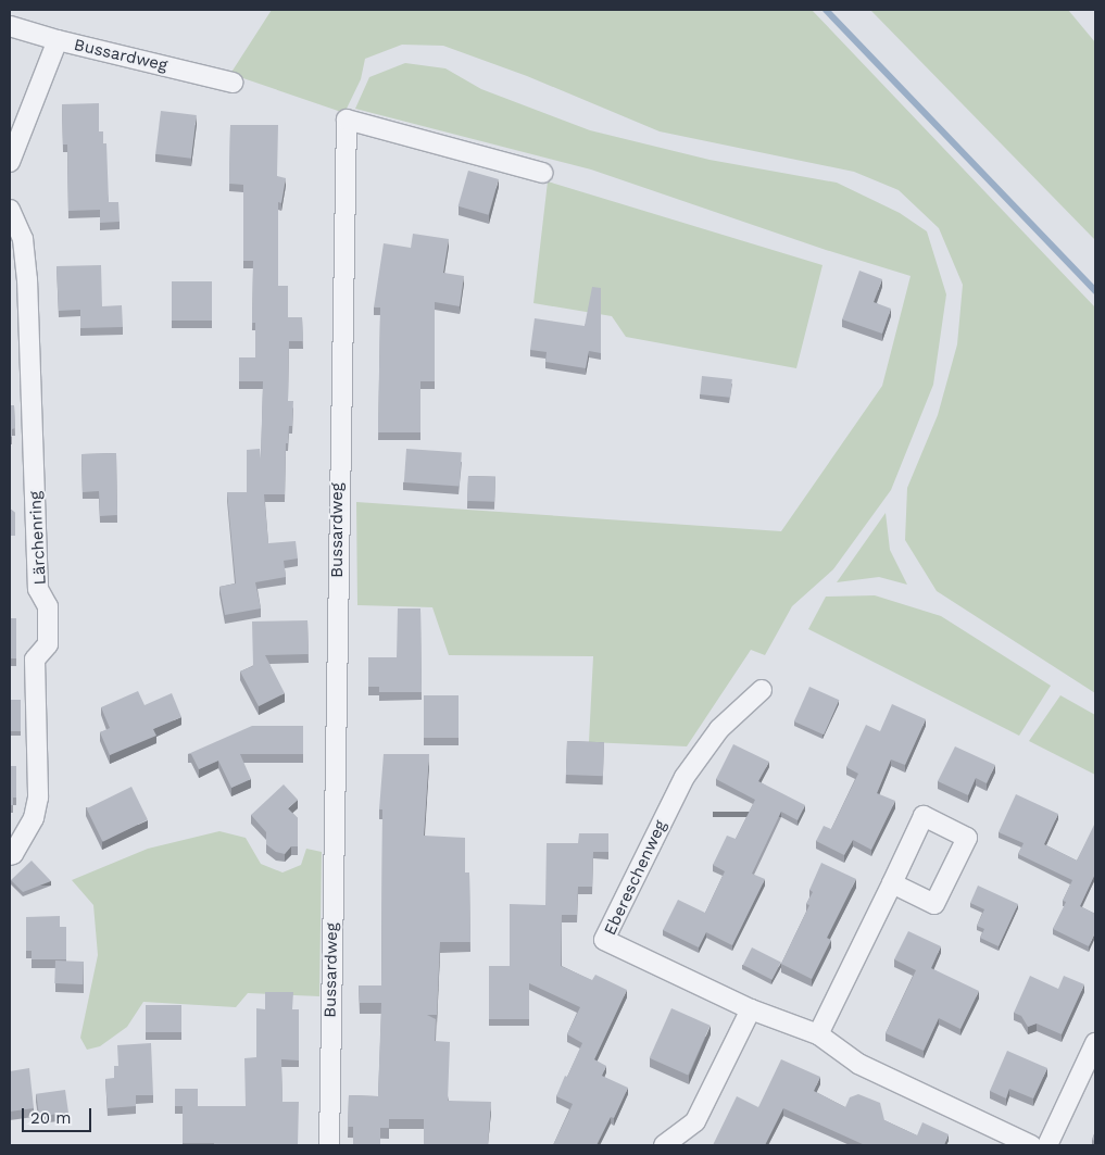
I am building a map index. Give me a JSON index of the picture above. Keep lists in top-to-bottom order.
{
  "streets": {
    "street": ["Bussardweg", "Lärchenring", "Ebereschenweg"]
  },
  "scale_bar": "20 m"
}
